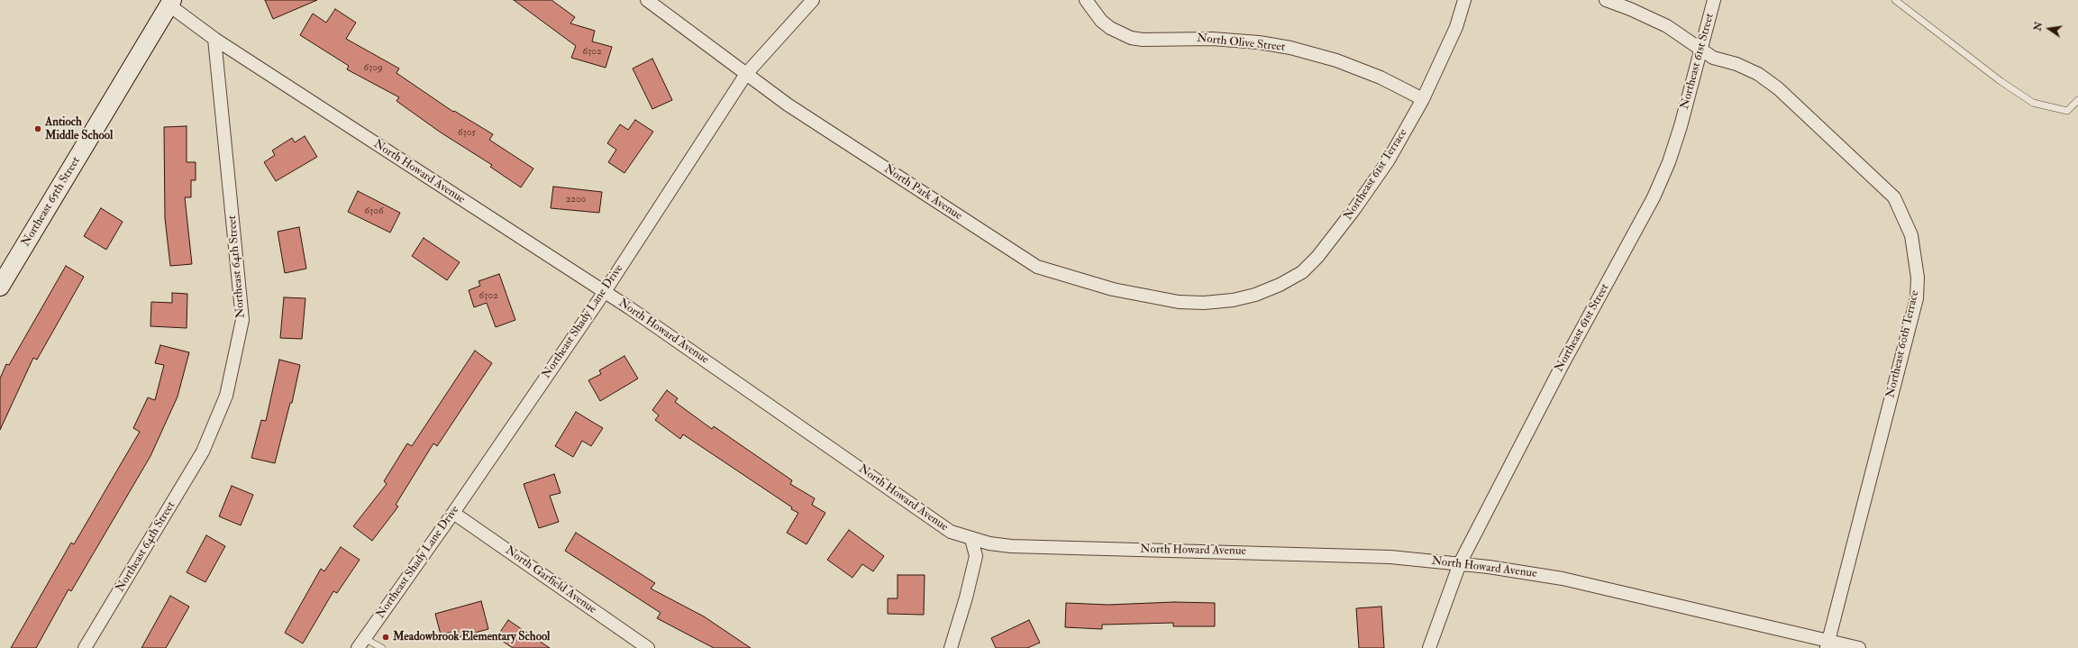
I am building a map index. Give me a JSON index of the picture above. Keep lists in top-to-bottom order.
{
  "streets": {
    "street": [
      "North Olive Street",
      "Northeast 61st Street",
      "North Howard Avenue",
      "Northeast 61st Terrace",
      "North Park Avenue",
      "Northeast 65th Street",
      "Northeast 64th Street",
      "Northeast Shady Lane Drive",
      "Northeast 60th Terrace",
      "North Garfield Avenue"
    ]
  },
  "crossings": [
    ["North Olive Street", "Northeast 61st Terrace"],
    ["Northeast 61st Street", "North Howard Avenue"],
    ["Northeast 61st Street", "Northeast 60th Terrace"],
    ["North Howard Avenue", "Northeast 64th Street"],
    ["North Howard Avenue", "Northeast Shady Lane Drive"],
    ["North Howard Avenue", "Northeast 60th Terrace"],
    ["Northeast 61st Terrace", "North Park Avenue"],
    ["North Park Avenue", "Northeast Shady Lane Drive"],
    ["Northeast Shady Lane Drive", "North Garfield Avenue"]
  ],
  "places": ["Antioch Middle School", "Meadowbrook Elementary School"],
  "house_numbers": [
    "6302",
    "6309",
    "6305",
    "2200",
    "6306",
    "6302"
  ],
  "north": "left"
}
